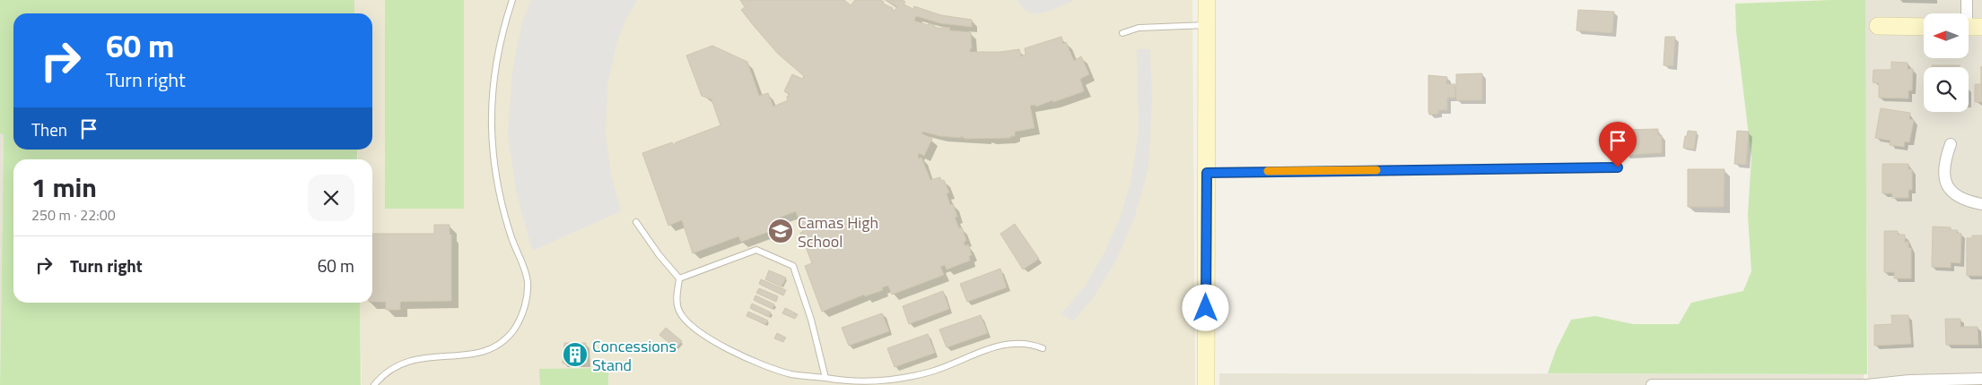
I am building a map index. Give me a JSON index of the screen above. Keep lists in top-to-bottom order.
{
  "places": {
    "school or university": ["Camas High School"],
    "building": ["Concessions Stand"]
  },
  "north": "left",
  "page": {
    "turn": ["60 m", "Turn right"],
    "then": "Then",
    "heading": ["1 min", "250 m · 22:00"],
    "list": [
      {
        "name": "Turn right",
        "value": "60 m"
      }
    ]
  }
}
